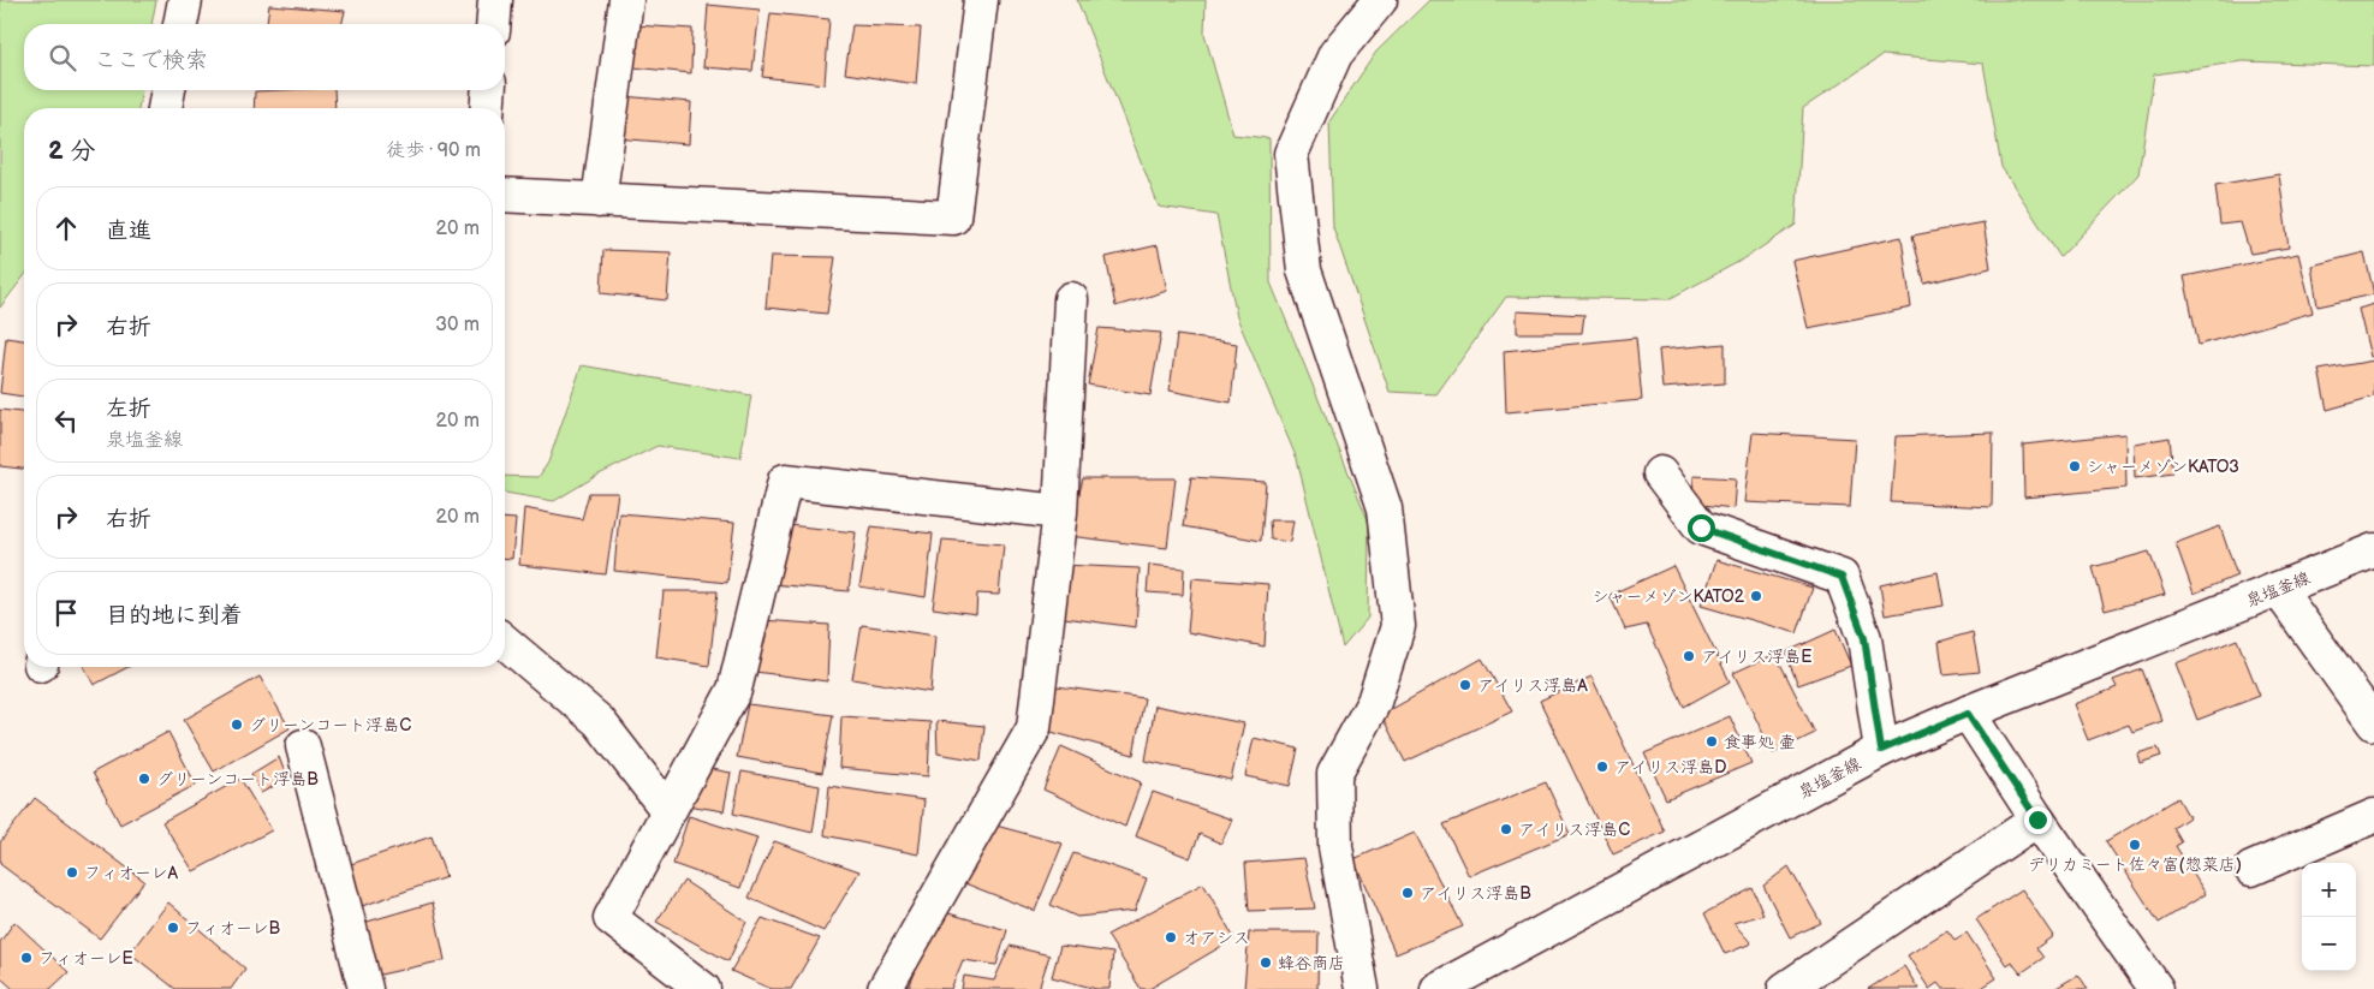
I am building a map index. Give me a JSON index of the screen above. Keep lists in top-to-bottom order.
{
  "streets": {
    "street": ["泉塩釜線"]
  },
  "places": [
    "シャーメゾンKATO3",
    "シャーメゾンKATO2",
    "アイリス浮島E",
    "アイリス浮島A",
    "グリーンコート浮島C",
    "食事処 壷",
    "アイリス浮島D",
    "グリーンコート浮島B",
    "アイリス浮島C",
    "デリカミート佐々富(惣菜店)",
    "フィオーレA",
    "アイリス浮島B",
    "フィオーレB",
    "オアシス",
    "フィオーレE",
    "蜂谷商店"
  ],
  "page": {
    "search": "ここで検索",
    "heading": ["2 分", "徒歩 · 90 m"],
    "list": [
      ["直進", "20 m"],
      ["右折", "30 m"],
      ["左折", "泉塩釜線", "20 m"],
      ["右折", "20 m"],
      "目的地に到着"
    ],
    "map_buttons": ["+", "−"]
  }
}
